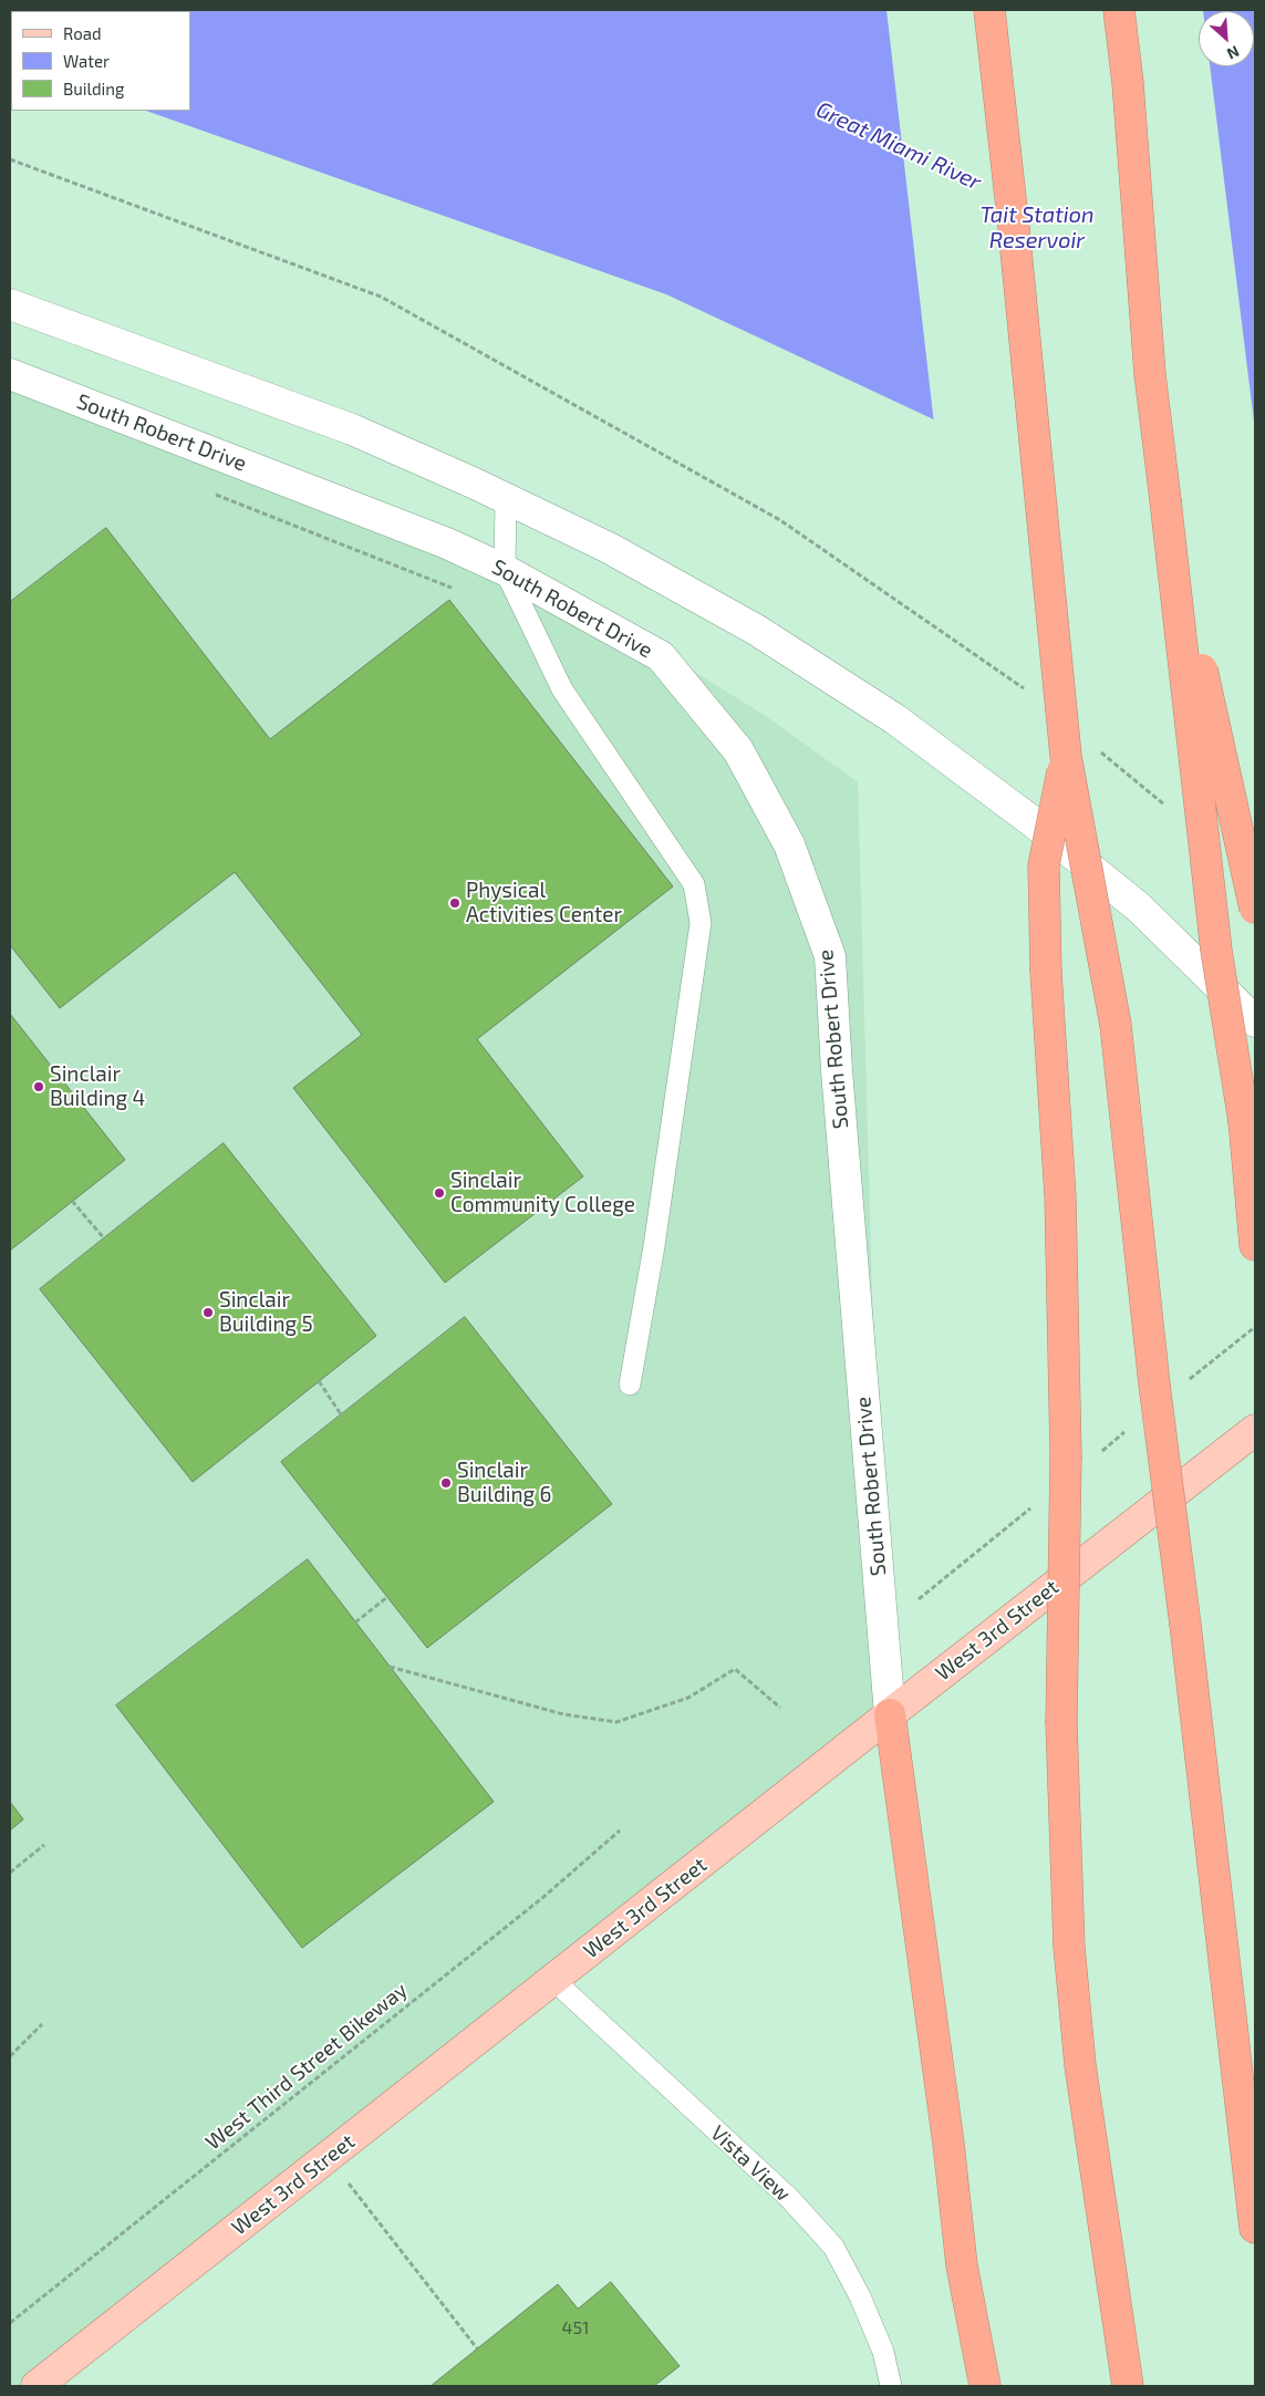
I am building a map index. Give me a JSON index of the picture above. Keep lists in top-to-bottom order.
{
  "streets": {
    "main road": ["West 3rd Street"],
    "street": ["South Robert Drive"],
    "lane": ["Vista View"],
    "path": ["West Third Street Bikeway"]
  },
  "crossings": [
    ["South Robert Drive", "West 3rd Street"],
    ["West 3rd Street", "Vista View"]
  ],
  "water": ["Great Miami River", "Tait Station Reservoir"],
  "places": [
    "Physical Activities Center",
    "Sinclair Building 4",
    "Sinclair Community College",
    "Sinclair Building 5",
    "Sinclair Building 6"
  ],
  "house_numbers": ["451"],
  "legend": ["Road", "Water", "Building"],
  "north": "bottom right"
}
